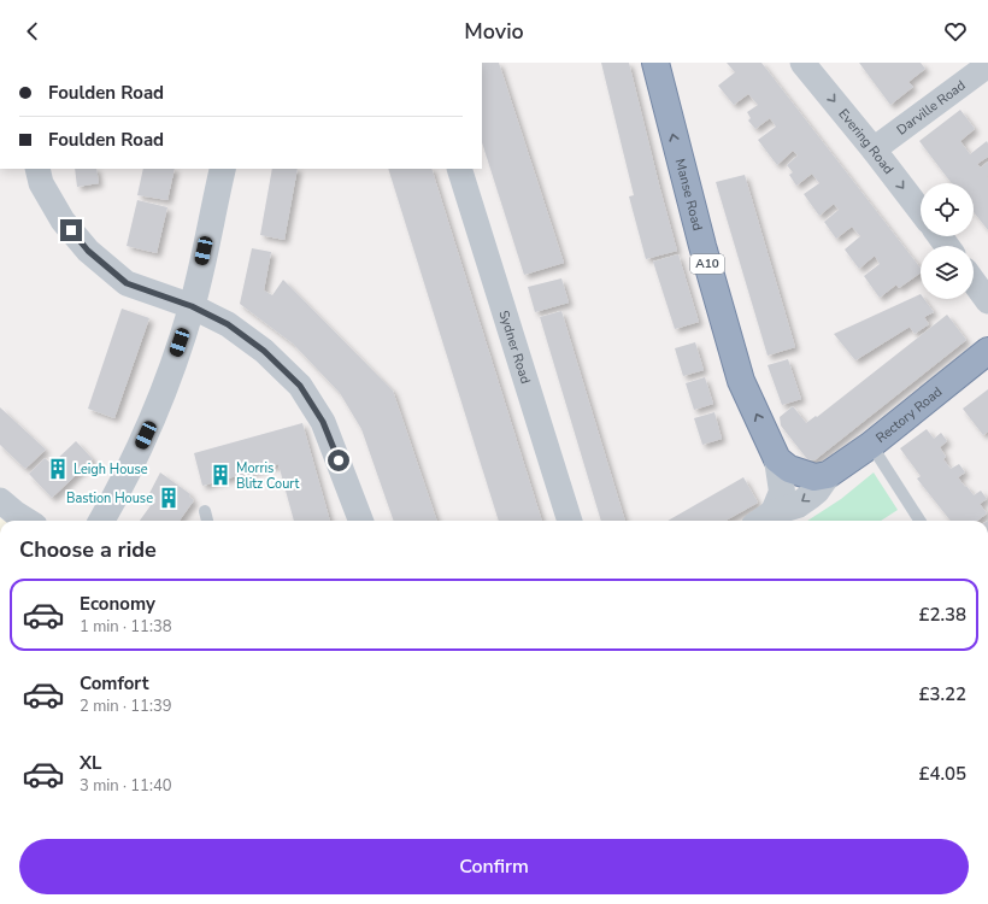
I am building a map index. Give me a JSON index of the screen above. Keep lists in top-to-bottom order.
{
  "streets": {
    "highway": ["Manse Road", "A10", "Rectory Road"],
    "street": ["Darville Road", "Evering Road", "Sydner Road"]
  },
  "crossings": [
    ["Darville Road", "Evering Road"],
    ["Manse Road", "Rectory Road"]
  ],
  "one_way": ["Evering Road", "Manse Road"],
  "places": {
    "building": ["Leigh House", "Morris Blitz Court", "Bastion House"]
  },
  "page": {
    "header": "Movio",
    "banner": ["Foulden Road", "Foulden Road"],
    "heading": "Choose a ride",
    "list": [
      {
        "name": "Economy",
        "note": "1 min · 11:38",
        "value": "£2.38"
      },
      {
        "name": "Comfort",
        "note": "2 min · 11:39",
        "value": "£3.22"
      },
      {
        "name": "XL",
        "note": "3 min · 11:40",
        "value": "£4.05"
      }
    ],
    "buttons": "Confirm"
  }
}
